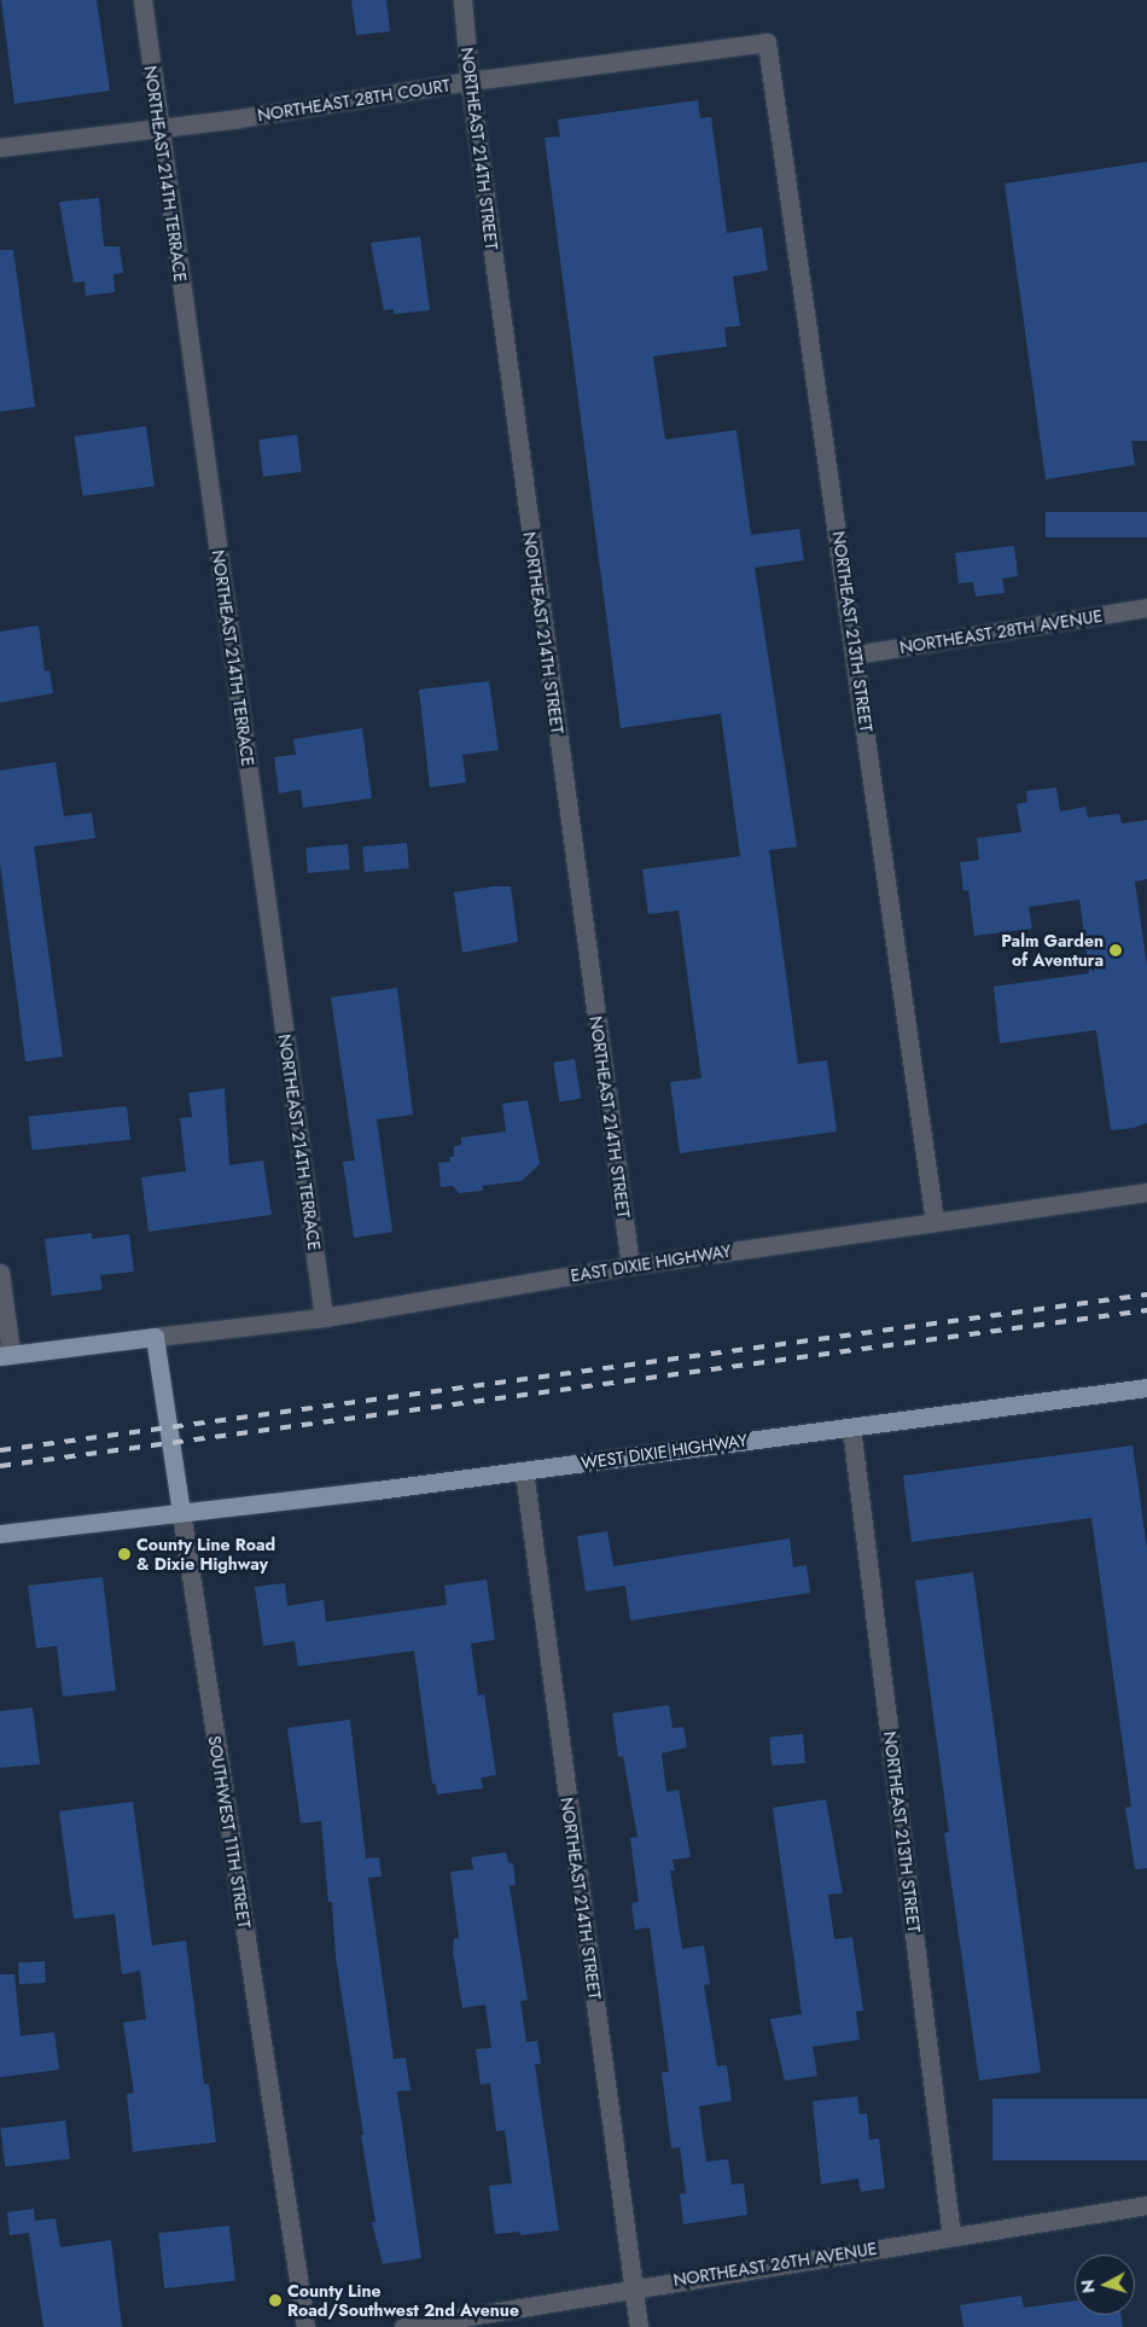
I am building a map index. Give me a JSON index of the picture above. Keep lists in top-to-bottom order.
{
  "streets": {
    "main road": ["WEST DIXIE HIGHWAY", "SOUTHWEST 11TH STREET"],
    "street": [
      "NORTHEAST 28TH COURT",
      "NORTHEAST 214TH STREET",
      "NORTHEAST 214TH TERRACE",
      "NORTHEAST 213TH STREET",
      "NORTHEAST 28TH AVENUE",
      "EAST DIXIE HIGHWAY",
      "NORTHEAST 26TH AVENUE"
    ]
  },
  "crossings": [
    ["NORTHEAST 28TH COURT", "NORTHEAST 214TH STREET"],
    ["NORTHEAST 28TH COURT", "NORTHEAST 214TH TERRACE"],
    ["NORTHEAST 28TH COURT", "NORTHEAST 213TH STREET"],
    ["NORTHEAST 214TH STREET", "EAST DIXIE HIGHWAY"],
    ["NORTHEAST 214TH STREET", "WEST DIXIE HIGHWAY"],
    ["NORTHEAST 214TH STREET", "NORTHEAST 26TH AVENUE"],
    ["NORTHEAST 214TH TERRACE", "EAST DIXIE HIGHWAY"],
    ["NORTHEAST 213TH STREET", "NORTHEAST 28TH AVENUE"],
    ["NORTHEAST 213TH STREET", "EAST DIXIE HIGHWAY"],
    ["NORTHEAST 213TH STREET", "WEST DIXIE HIGHWAY"],
    ["NORTHEAST 213TH STREET", "NORTHEAST 26TH AVENUE"],
    ["EAST DIXIE HIGHWAY", "SOUTHWEST 11TH STREET"],
    ["WEST DIXIE HIGHWAY", "SOUTHWEST 11TH STREET"]
  ],
  "places": ["Palm Garden of Aventura", "County Line Road & Dixie Highway", "County Line Road/Southwest 2nd Avenue"],
  "north": "left"
}
